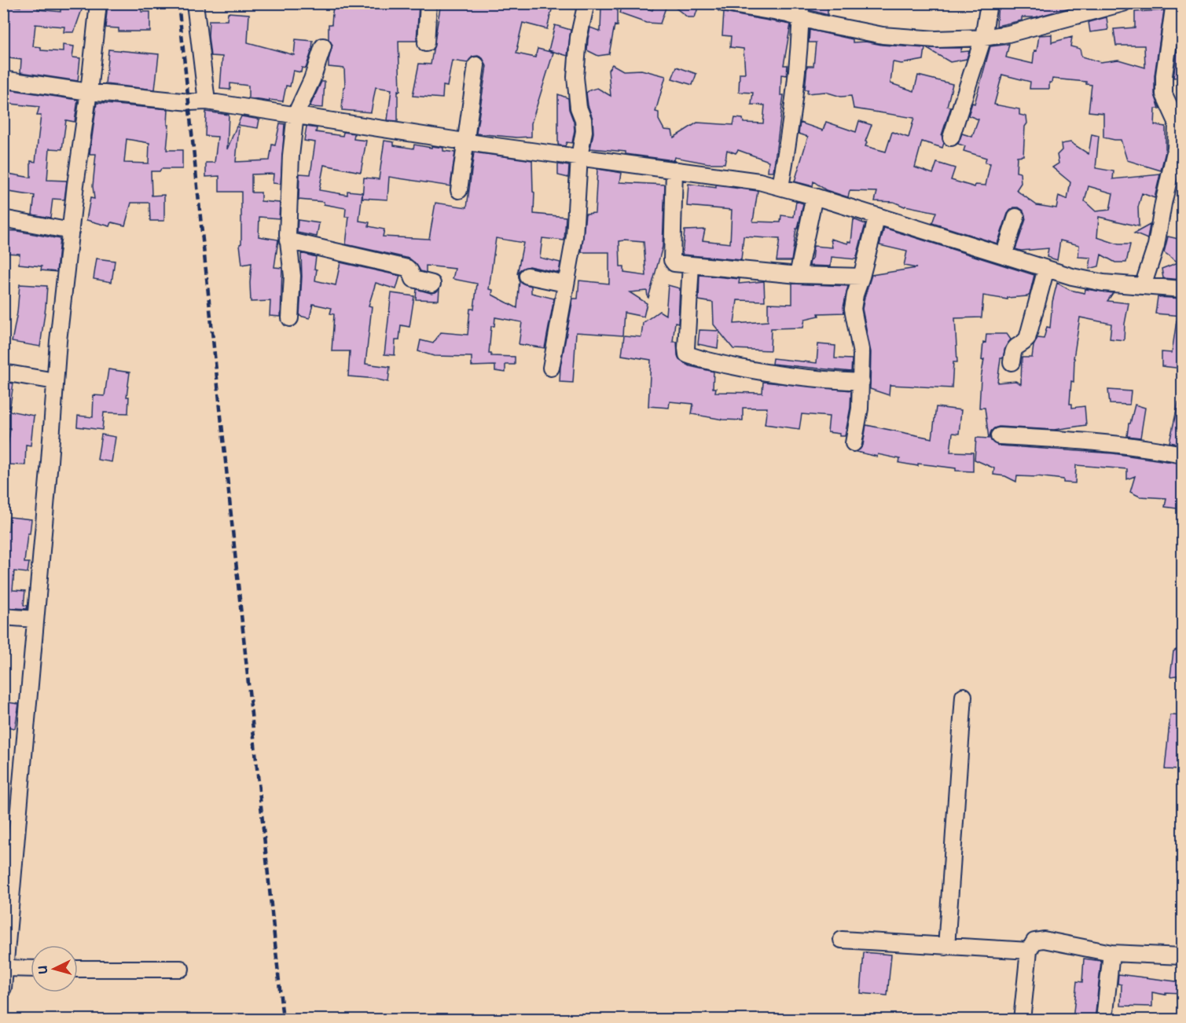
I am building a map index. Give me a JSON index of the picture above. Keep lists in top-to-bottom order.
{
  "north": "left"
}
